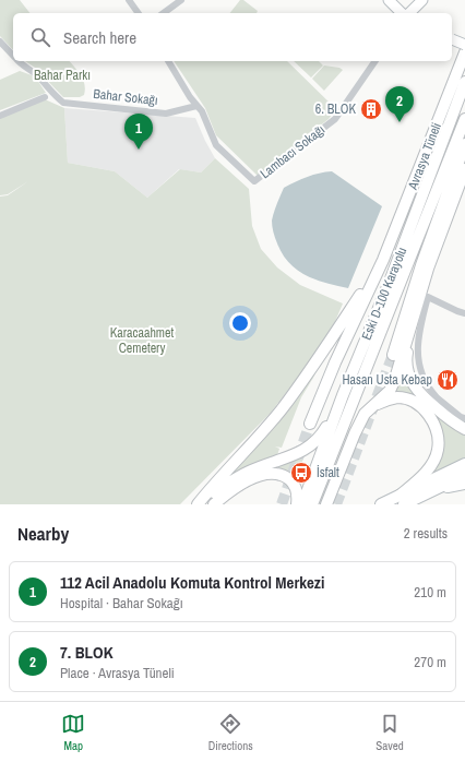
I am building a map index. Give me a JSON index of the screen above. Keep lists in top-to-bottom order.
{
  "streets": {
    "main road": ["Avrasya Tüneli", "Eski D-100 Karayolu"],
    "street": ["Bahar Sokağı", "Lambacı Sokağı"]
  },
  "crossings": [
    ["Bahar Sokağı", "Lambacı Sokağı"]
  ],
  "parks": ["Bahar Parkı", "Karacaahmet Cemetery"],
  "places": {
    "building": ["6. BLOK"],
    "restaurant": ["Hasan Usta Kebap"],
    "bus stop": ["İsfalt"]
  },
  "page": {
    "search": "Search here",
    "pins": ["2", "1"],
    "heading": ["Nearby", "2 results"],
    "list": [
      {
        "mark": "1",
        "name": "112 Acil Anadolu Komuta Kontrol Merkezi",
        "note": "Hospital · Bahar Sokağı",
        "value": "210 m"
      },
      {
        "mark": "2",
        "name": "7. BLOK",
        "note": "Place · Avrasya Tüneli",
        "value": "270 m"
      }
    ],
    "nav": ["Map", "Directions", "Saved"]
  }
}
